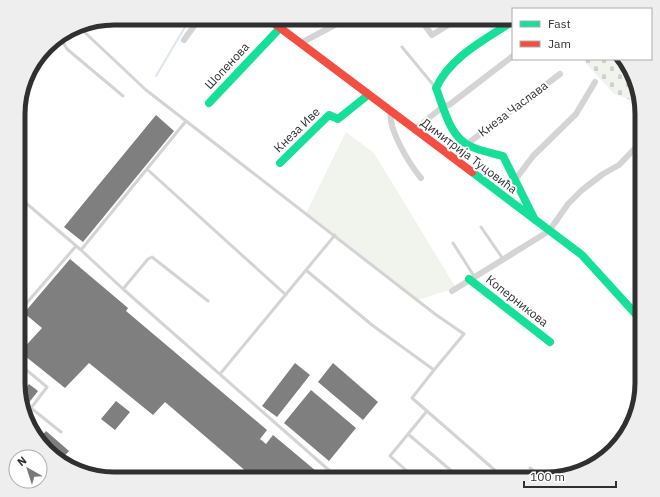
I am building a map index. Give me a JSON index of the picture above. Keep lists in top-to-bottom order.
{
  "streets": {
    "street": [
      "Шопенова",
      "Кнеза Часлава",
      "Кнеза Иве",
      "Димитрија Туцовића",
      "Коперникова"
    ]
  },
  "crossings": [
    ["Шопенова", "Димитрија Туцовића"],
    ["Кнеза Иве", "Димитрија Туцовића"],
    ["Димитрија Туцовића", "Коперникова"]
  ],
  "legend": ["Fast", "Jam"],
  "scale_bar": "100 m",
  "north": "top left"
}
